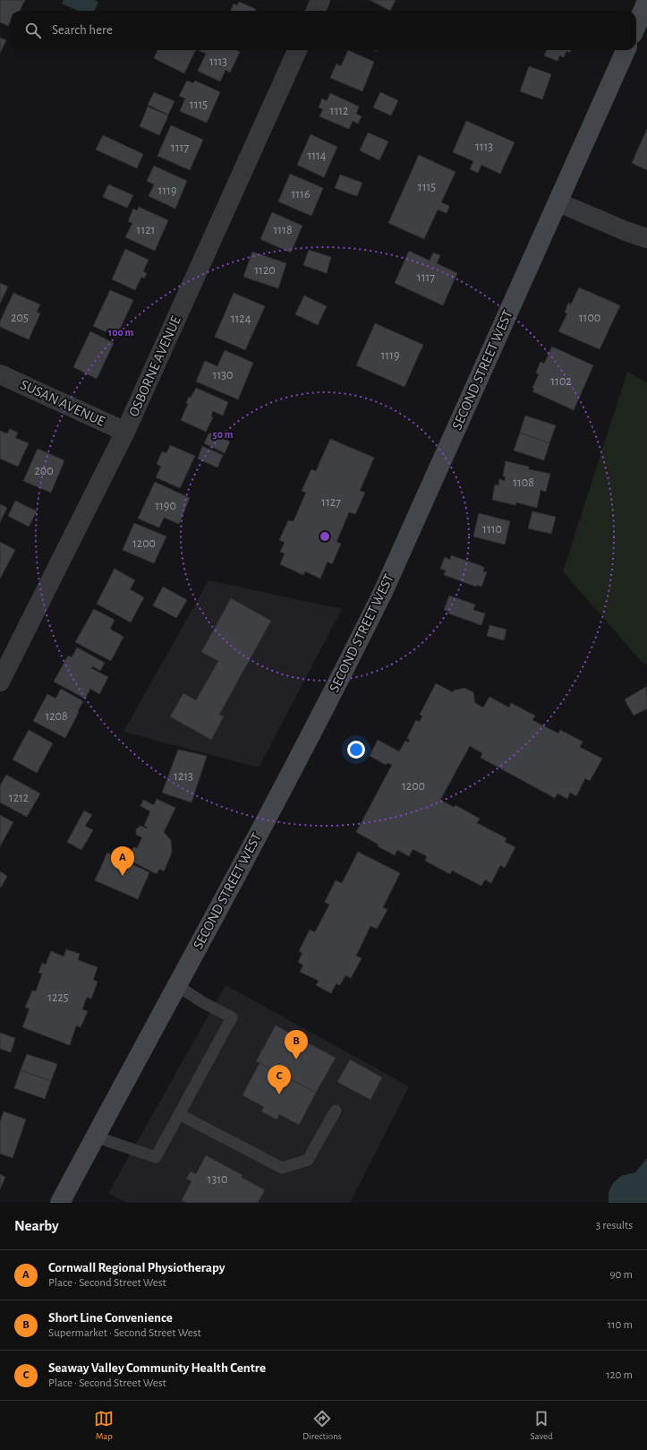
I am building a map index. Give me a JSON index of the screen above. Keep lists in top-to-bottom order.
{
  "streets": {
    "main road": ["SECOND STREET WEST"],
    "street": ["OSBORNE AVENUE", "SUSAN AVENUE"]
  },
  "crossings": [
    ["OSBORNE AVENUE", "SUSAN AVENUE"]
  ],
  "house_numbers": [
    "1113",
    "1115",
    "1112",
    "1113",
    "1117",
    "1114",
    "1115",
    "1119",
    "1116",
    "1121",
    "1118",
    "1120",
    "1117",
    "205",
    "1100",
    "1124",
    "1119",
    "1130",
    "1102",
    "200",
    "1108",
    "1127",
    "1190",
    "1110",
    "1200",
    "1208",
    "1213",
    "1200",
    "1212",
    "1225",
    "1310"
  ],
  "page": {
    "search": "Search here",
    "pins": ["A", "B", "C"],
    "heading": ["Nearby", "3 results"],
    "list": [
      {
        "mark": "A",
        "name": "Cornwall Regional Physiotherapy",
        "note": "Place · Second Street West",
        "value": "90 m"
      },
      {
        "mark": "B",
        "name": "Short Line Convenience",
        "note": "Supermarket · Second Street West",
        "value": "110 m"
      },
      {
        "mark": "C",
        "name": "Seaway Valley Community Health Centre",
        "note": "Place · Second Street West",
        "value": "120 m"
      }
    ],
    "nav": ["Map", "Directions", "Saved"]
  },
  "rings": ["100 m", "50 m"]
}
